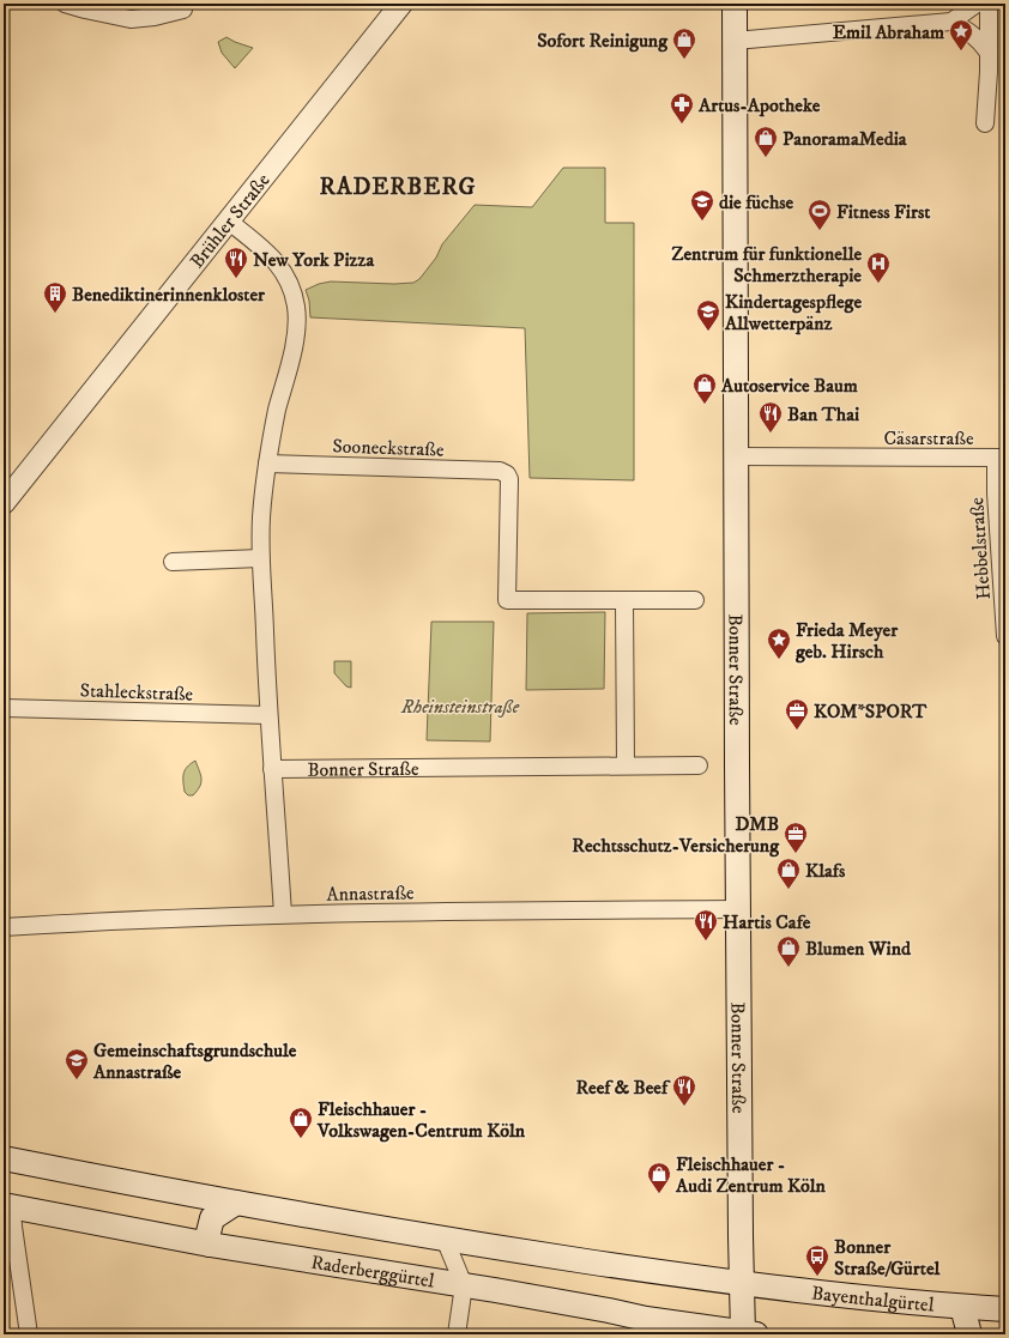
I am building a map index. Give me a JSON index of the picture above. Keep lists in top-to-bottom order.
{
  "streets": {
    "main road": ["Bonner Straße", "Raderberggürtel", "Bayenthalgürtel"],
    "street": [
      "Brühler Straße",
      "Cäsarstraße",
      "Sooneckstraße",
      "Hebbelstraße",
      "Stahleckstraße",
      "Annastraße"
    ]
  },
  "crossings": [
    ["Cäsarstraße", "Hebbelstraße"],
    ["Cäsarstraße", "Bonner Straße"],
    ["Bonner Straße", "Annastraße"],
    ["Bonner Straße", "Raderberggürtel"],
    ["Bonner Straße", "Bayenthalgürtel"]
  ],
  "districts": ["RADERBERG"],
  "parks": ["Rheinsteinstraße"],
  "places": {
    "place": ["Emil Abraham", "Frieda Meyer geb. Hirsch"],
    "shop": [
      "Sofort Reinigung",
      "PanoramaMedia",
      "Autoservice Baum",
      "Klafs",
      "Blumen Wind",
      "Fleischhauer - Volkswagen-Centrum Köln",
      "Fleischhauer - Audi Zentrum Köln"
    ],
    "pharmacy": ["Artus-Apotheke"],
    "school or university": ["die füchse", "Kindertagespflege Allwetterpänz", "Gemeinschaftsgrundschule Annastraße"],
    "sports": ["Fitness First"],
    "restaurant": [
      "New York Pizza",
      "Ban Thai",
      "Hartis Cafe",
      "Reef & Beef"
    ],
    "hospital": ["Zentrum für funktionelle Schmerztherapie"],
    "building": ["Benediktinerinnenkloster"],
    "office": ["KOM*SPORT", "DMB Rechtsschutz-Versicherung"],
    "bus stop": ["Bonner Straße/Gürtel"]
  }
}
